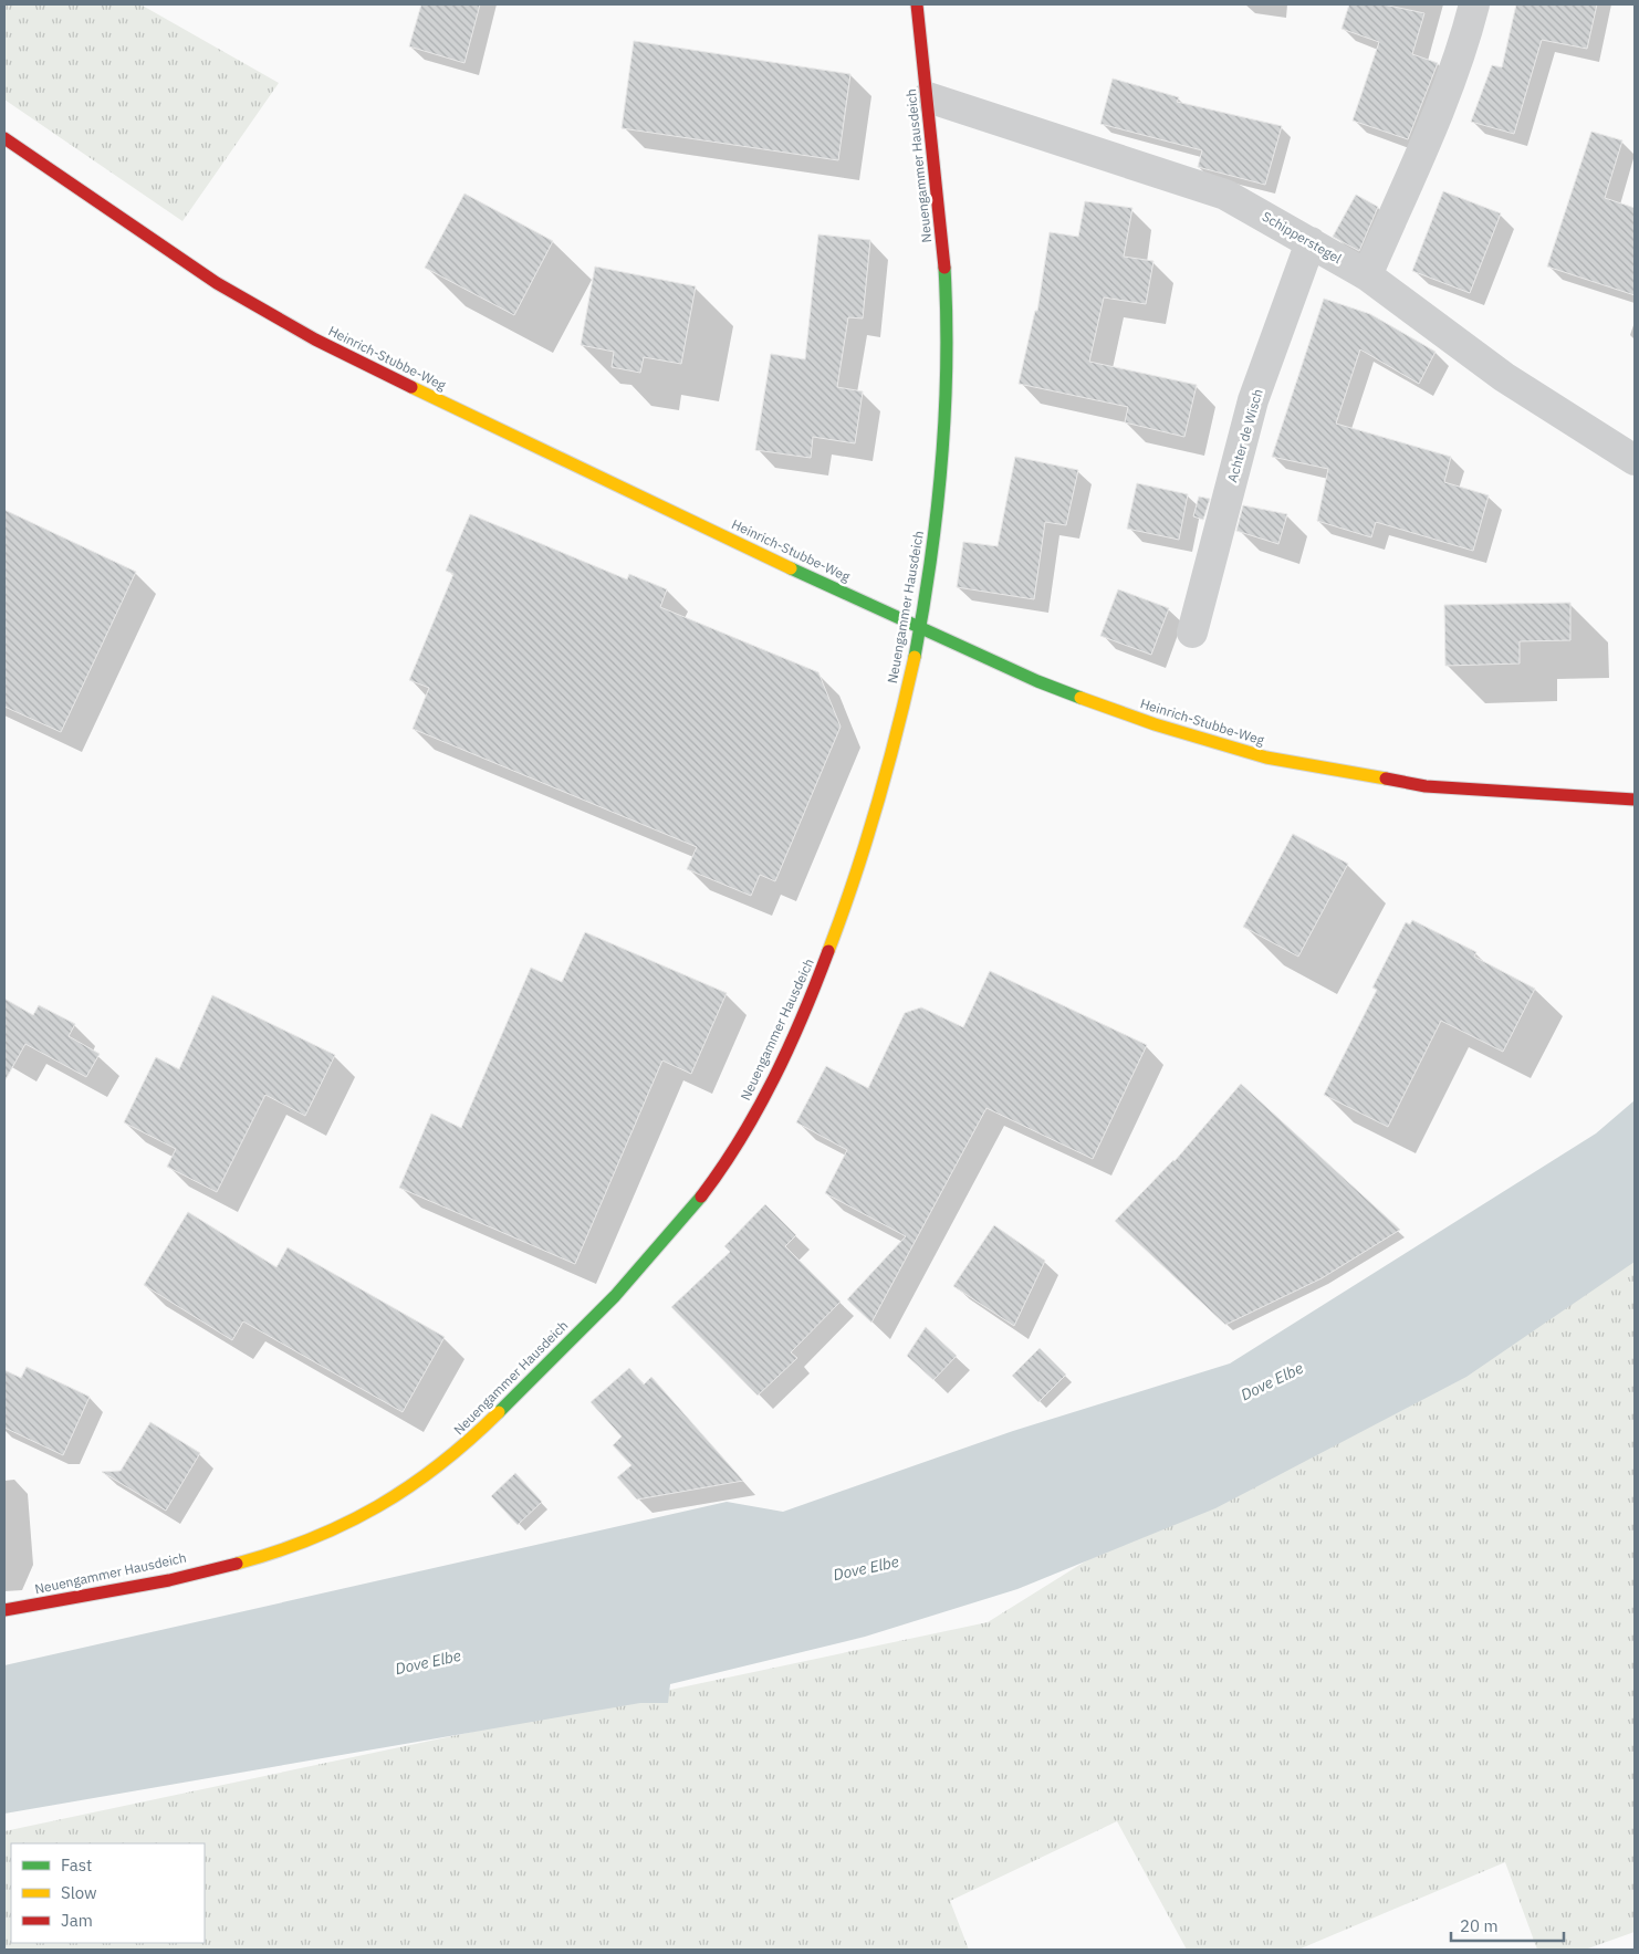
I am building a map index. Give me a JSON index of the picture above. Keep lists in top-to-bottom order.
{
  "streets": {
    "street": [
      "Neuengammer Hausdeich",
      "Schipperstegel",
      "Heinrich-Stubbe-Weg",
      "Achter de Wisch"
    ]
  },
  "crossings": [
    ["Neuengammer Hausdeich", "Schipperstegel"],
    ["Neuengammer Hausdeich", "Heinrich-Stubbe-Weg"],
    ["Schipperstegel", "Achter de Wisch"]
  ],
  "water": ["Dove Elbe"],
  "legend": ["Fast", "Slow", "Jam"],
  "scale_bar": "20 m"
}
